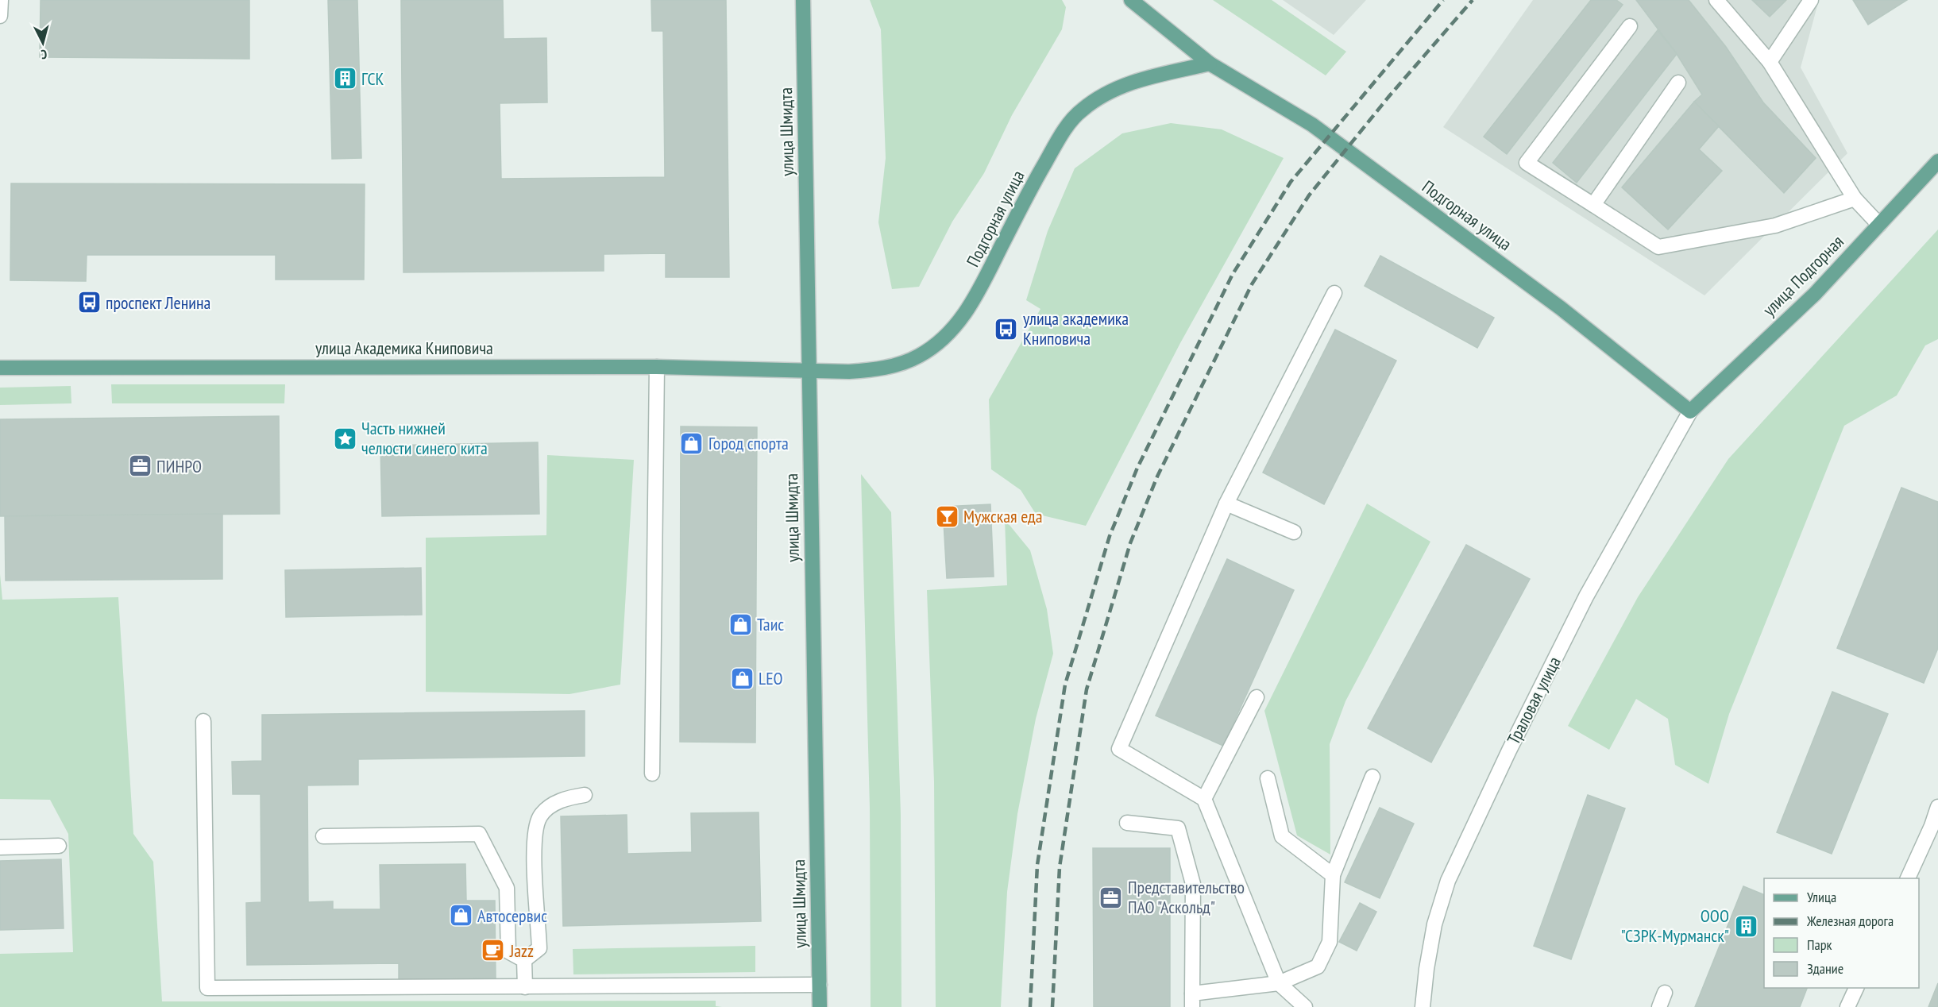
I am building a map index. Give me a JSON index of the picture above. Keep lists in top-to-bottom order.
{
  "streets": {
    "main road": [
      "улица Шмидта",
      "Подгорная улица",
      "улица Подгорная",
      "улица Академика Книповича"
    ],
    "street": ["Траловая улица"]
  },
  "crossings": [
    ["улица Шмидта", "Подгорная улица"],
    ["улица Шмидта", "улица Академика Книповича"],
    ["Подгорная улица", "улица Подгорная"],
    ["Подгорная улица", "улица Академика Книповича"],
    ["Подгорная улица", "Траловая улица"],
    ["улица Подгорная", "Траловая улица"]
  ],
  "places": {
    "building": ["ГСК", "ООО \"СЗРК-Мурманск\""],
    "bus stop": ["проспект Ленина", "улица академика Книповича"],
    "place": ["Часть нижней челюсти синего кита"],
    "shop": [
      "Город спорта",
      "Таис",
      "LEO",
      "Автосервис"
    ],
    "office": ["ПИНРО", "Представительство ПАО \"Аскольд\""],
    "bar": ["Мужская еда"],
    "cafe": ["Jazz"]
  },
  "legend": [
    "Улица",
    "Железная дорога",
    "Парк",
    "Здание"
  ],
  "north": "bottom"
}
